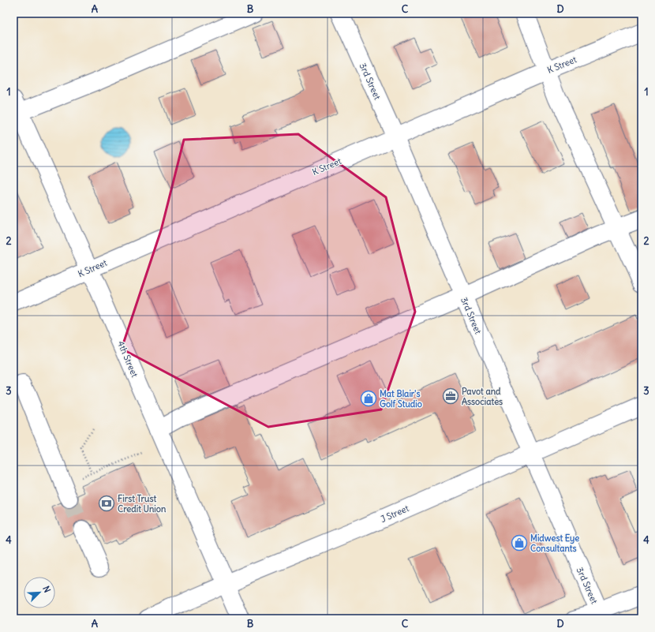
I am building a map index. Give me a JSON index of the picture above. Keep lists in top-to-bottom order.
{
  "streets": {
    "street": [
      "K Street",
      "3rd Street",
      "4th Street",
      "J Street"
    ]
  },
  "crossings": [
    ["K Street", "3rd Street"],
    ["K Street", "4th Street"],
    ["3rd Street", "J Street"],
    ["4th Street", "J Street"]
  ],
  "places": {
    "office": ["Pavot and Associates"],
    "shop": ["Mat Blair's Golf Studio", "Midwest Eye Consultants"],
    "bank": ["First Trust Credit Union"]
  },
  "north": "top right",
  "grid": {
    "columns": [
      "A",
      "B",
      "C",
      "D"
    ],
    "rows": [
      "1",
      "2",
      "3",
      "4"
    ]
  }
}
